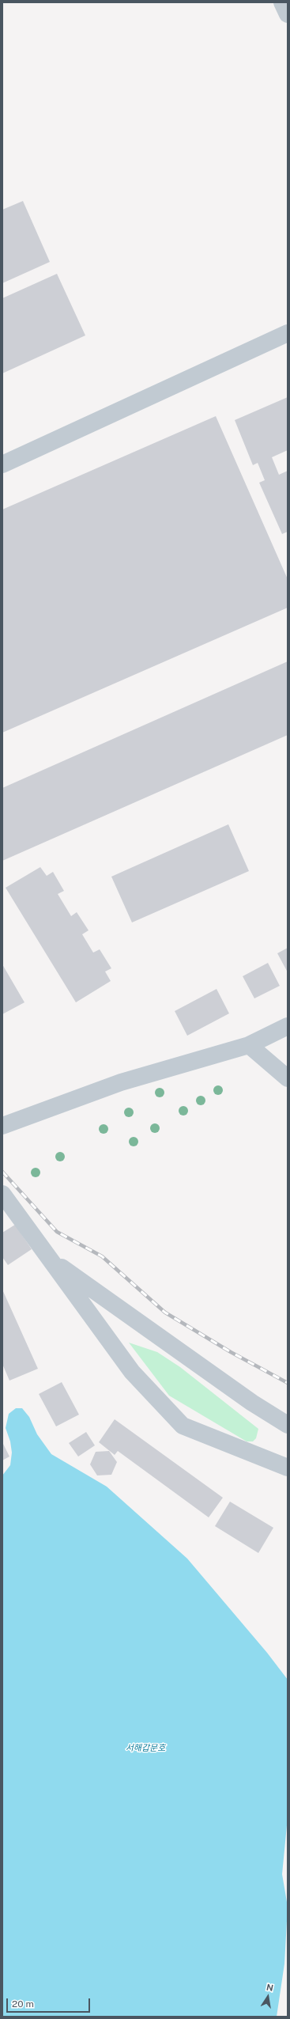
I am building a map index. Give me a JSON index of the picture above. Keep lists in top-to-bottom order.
{
  "water": ["서해갑문호"],
  "scale_bar": "20 m",
  "north": "top"
}
